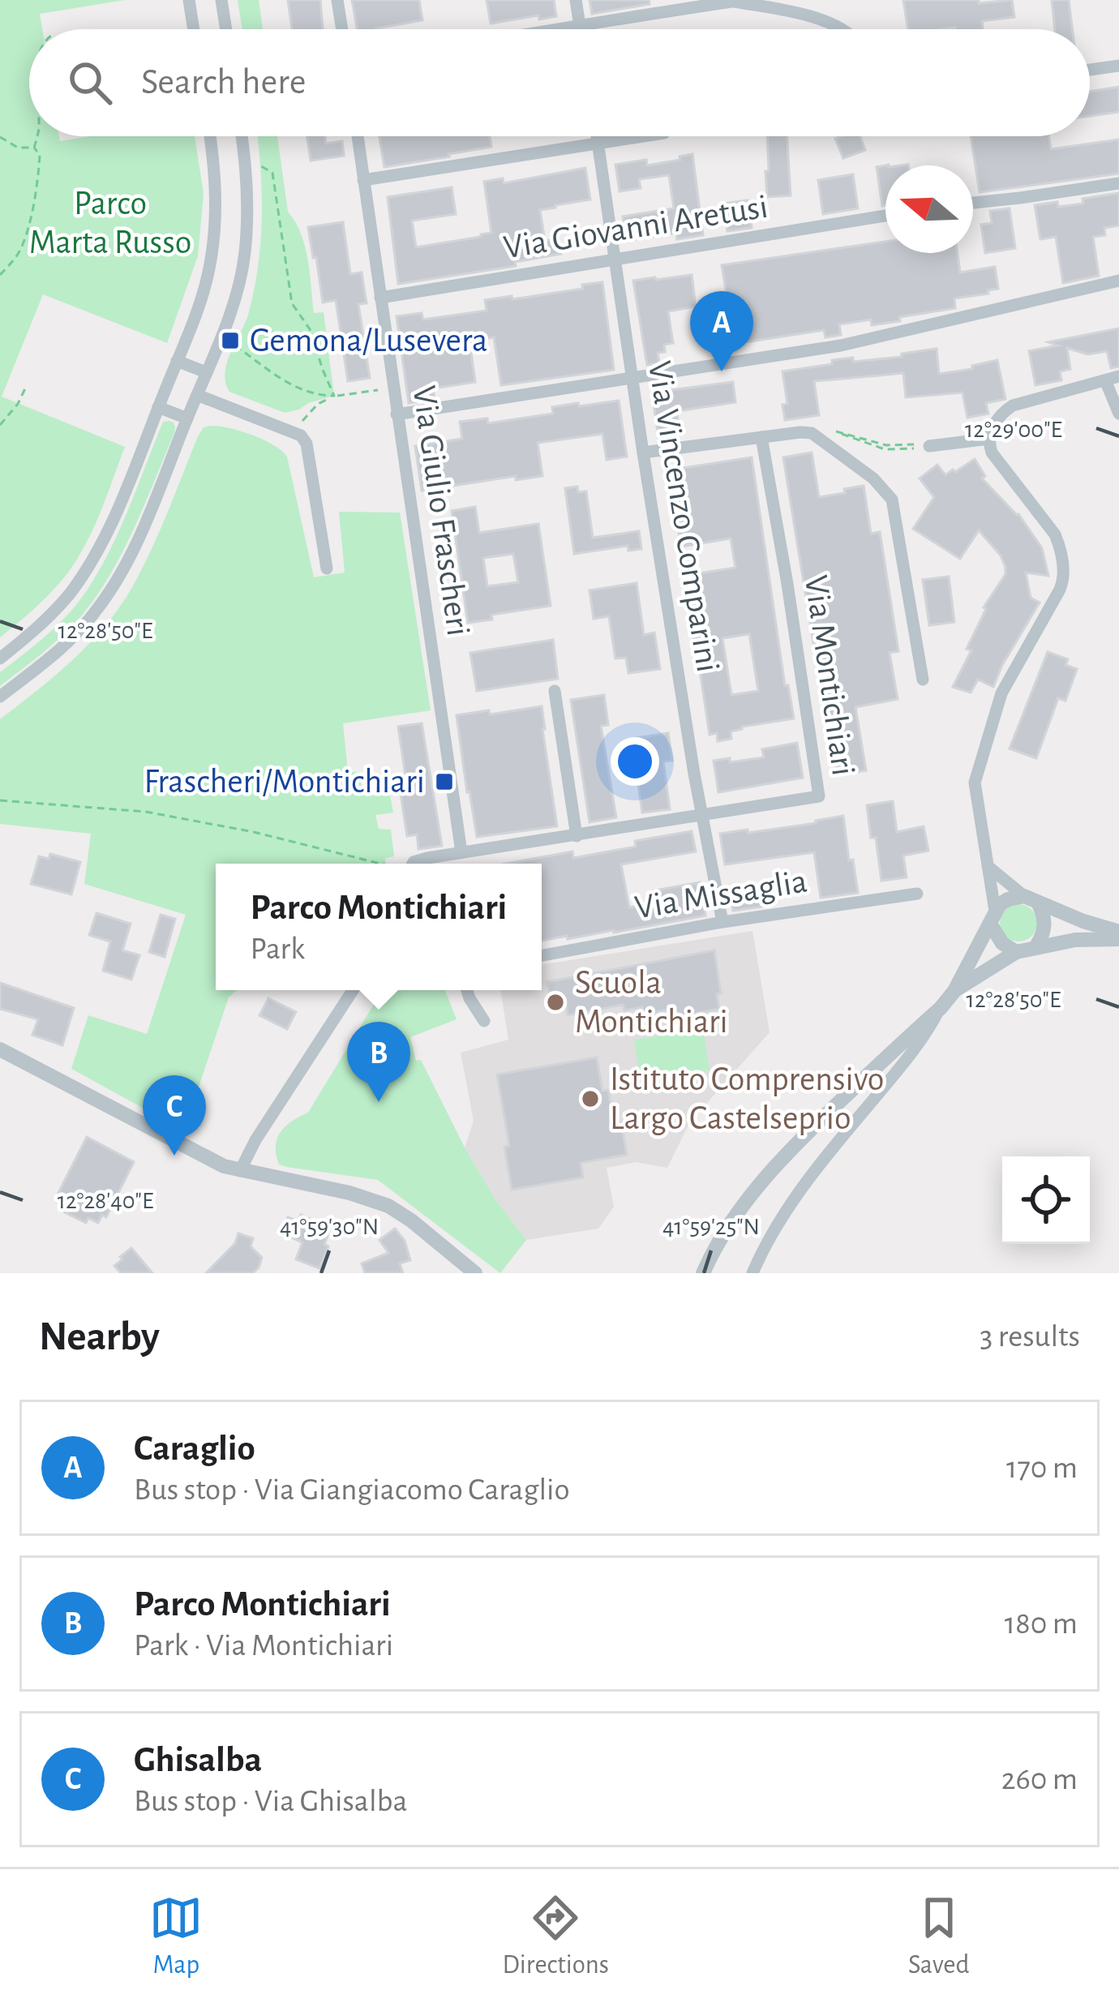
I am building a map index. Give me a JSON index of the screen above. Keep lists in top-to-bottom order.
{
  "streets": {
    "street": [
      "Via Giovanni Aretusi",
      "Via Giulio Frascheri",
      "Via Vincenzo Comparini",
      "Via Montichiari",
      "Via Missaglia"
    ]
  },
  "crossings": [
    ["Via Giovanni Aretusi", "Via Giulio Frascheri"],
    ["Via Giovanni Aretusi", "Via Vincenzo Comparini"],
    ["Via Giulio Frascheri", "Via Montichiari"],
    ["Via Vincenzo Comparini", "Via Montichiari"],
    ["Via Vincenzo Comparini", "Via Missaglia"]
  ],
  "parks": ["Parco Marta Russo"],
  "places": {
    "transit": ["Gemona/Lusevera", "Frascheri/Montichiari"],
    "other": ["Scuola Montichiari", "Istituto Comprensivo Largo Castelseprio"]
  },
  "north": "left",
  "page": {
    "search": "Search here",
    "pins": ["A", "B", "C"],
    "popup": ["Parco Montichiari", "Park"],
    "heading": ["Nearby", "3 results"],
    "list": [
      {
        "mark": "A",
        "name": "Caraglio",
        "note": "Bus stop · Via Giangiacomo Caraglio",
        "value": "170 m"
      },
      {
        "mark": "B",
        "name": "Parco Montichiari",
        "note": "Park · Via Montichiari",
        "value": "180 m"
      },
      {
        "mark": "C",
        "name": "Ghisalba",
        "note": "Bus stop · Via Ghisalba",
        "value": "260 m"
      }
    ],
    "nav": ["Map", "Directions", "Saved"]
  },
  "coordinates": [
    "12°29'00\"E",
    "12°28'50\"E",
    "12°28'40\"E",
    "41°59'30\"N",
    "41°59'25\"N"
  ]
}
